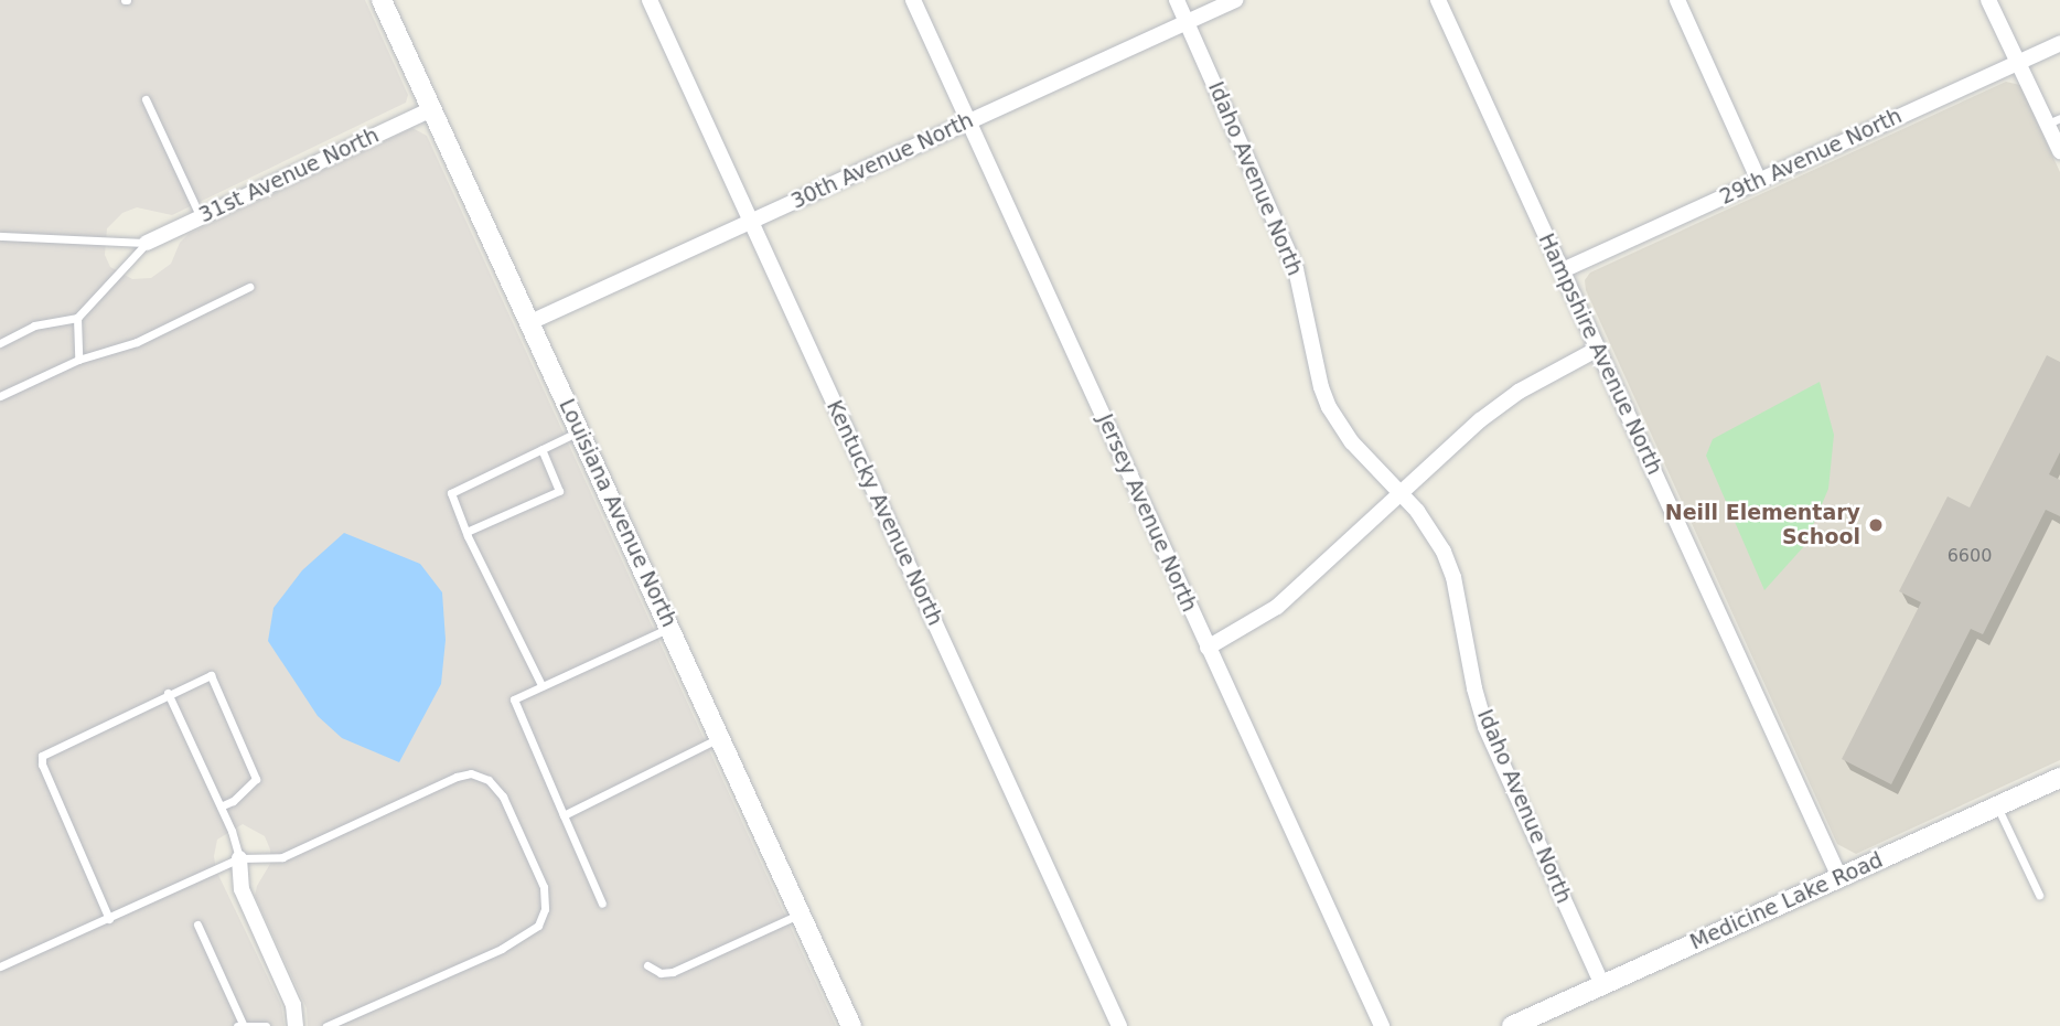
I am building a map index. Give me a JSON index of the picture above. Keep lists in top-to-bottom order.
{
  "streets": {
    "street": [
      "29th Avenue North",
      "30th Avenue North",
      "31st Avenue North",
      "Idaho Avenue North",
      "Hampshire Avenue North",
      "Louisiana Avenue North",
      "Kentucky Avenue North",
      "Jersey Avenue North",
      "Medicine Lake Road"
    ]
  },
  "crossings": [
    ["29th Avenue North", "Hampshire Avenue North"],
    ["30th Avenue North", "Idaho Avenue North"],
    ["30th Avenue North", "Louisiana Avenue North"],
    ["30th Avenue North", "Kentucky Avenue North"],
    ["30th Avenue North", "Jersey Avenue North"],
    ["31st Avenue North", "Louisiana Avenue North"],
    ["Idaho Avenue North", "Medicine Lake Road"],
    ["Hampshire Avenue North", "Medicine Lake Road"]
  ],
  "places": ["Neill Elementary School"],
  "house_numbers": ["6600"]
}
